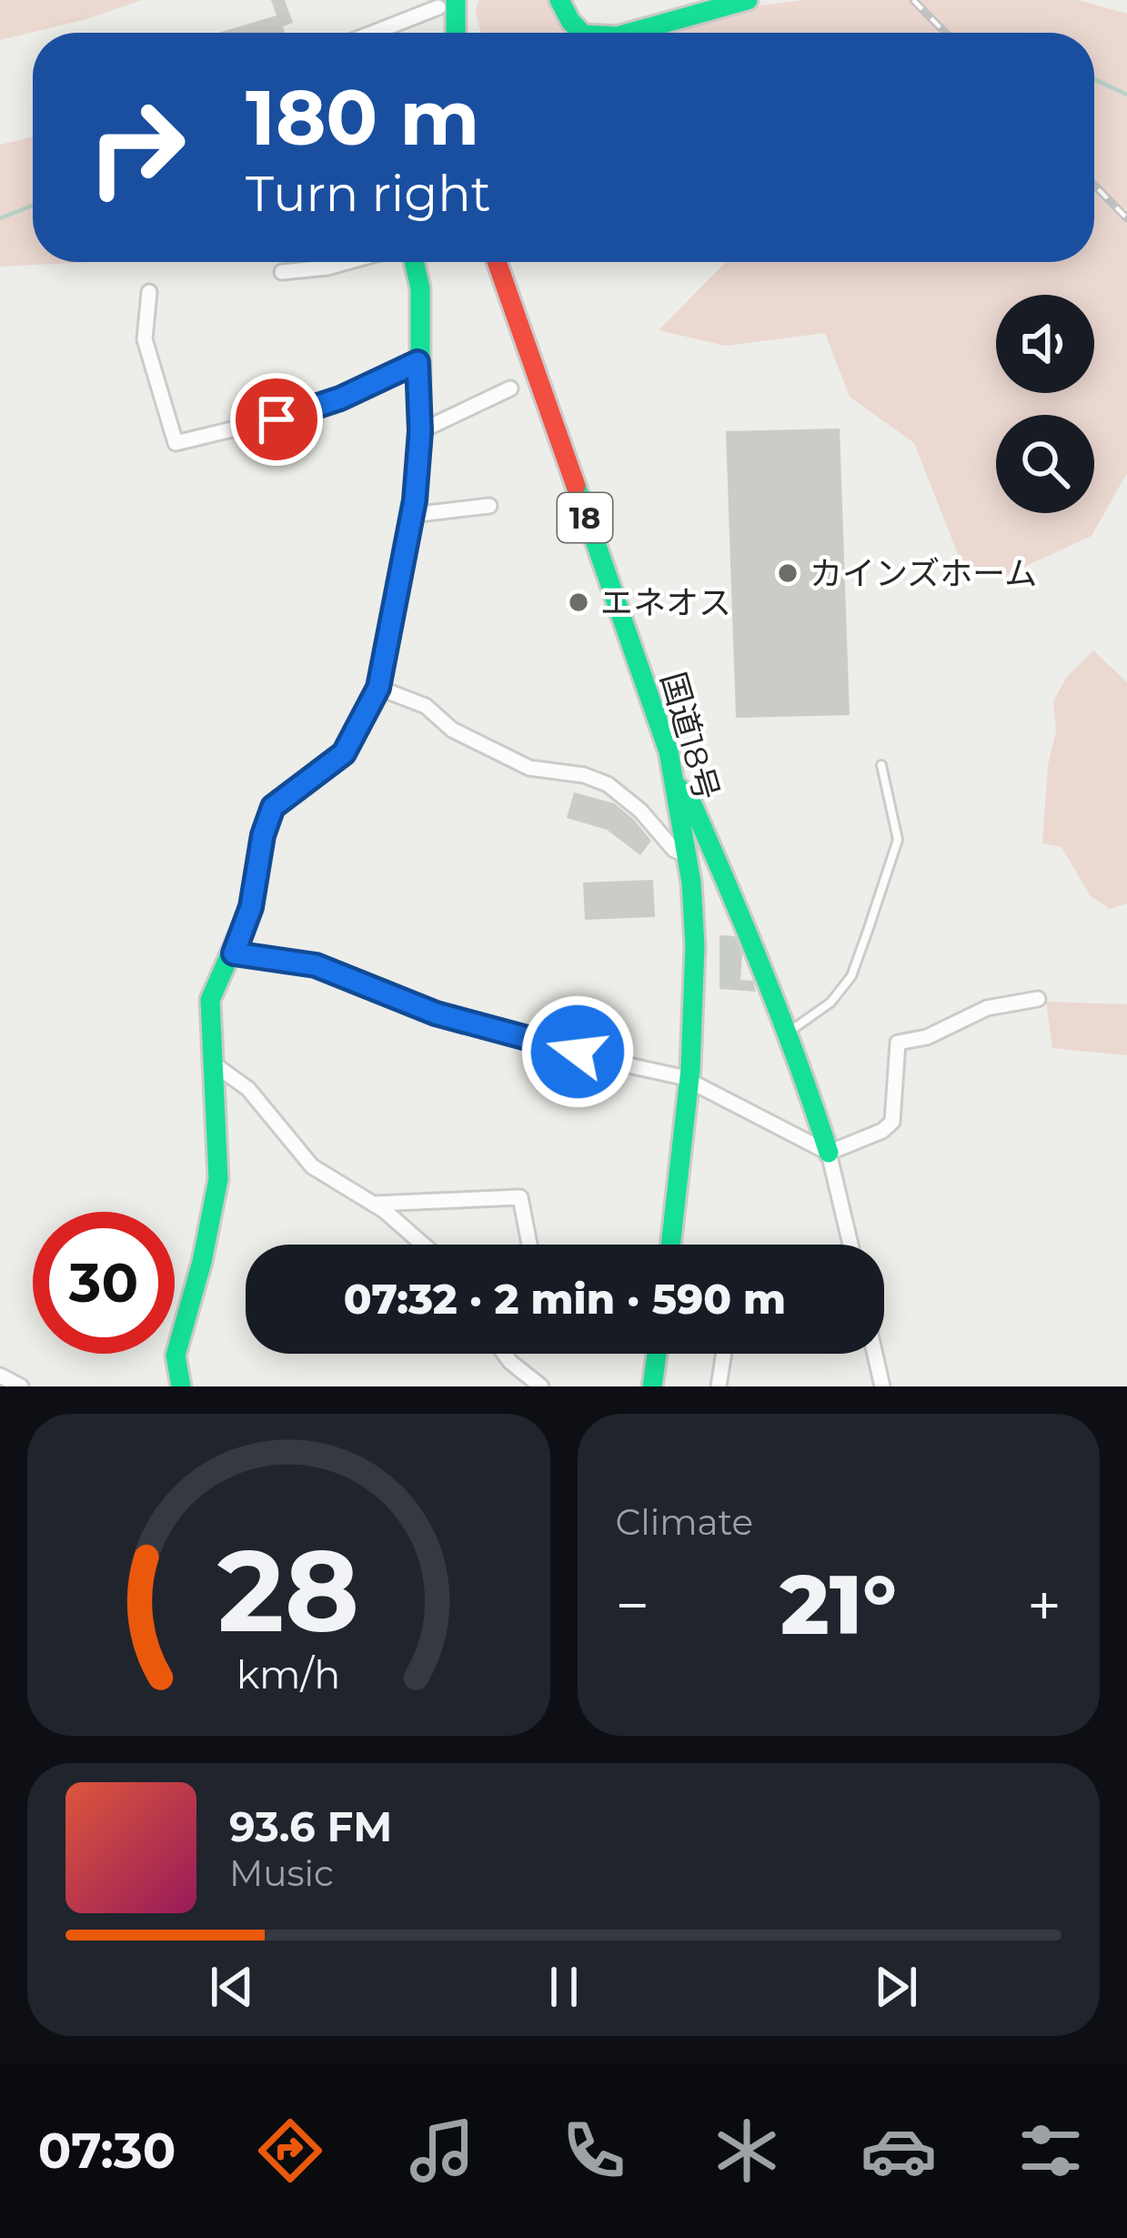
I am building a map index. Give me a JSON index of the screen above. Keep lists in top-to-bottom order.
{
  "streets": {
    "main road": ["18", "国道18号"]
  },
  "places": ["カインズホーム", "エネオス"],
  "page": {
    "turn": ["180 m", "Turn right"],
    "limit": "30",
    "trip": "07:32 · 2 min · 590 m",
    "tile": "Climate",
    "heat": ["−", "21°", "+"],
    "song": ["93.6 FM", "Music"],
    "tabs": "07:30",
    "gauge": ["28", "km/h"]
  }
}
